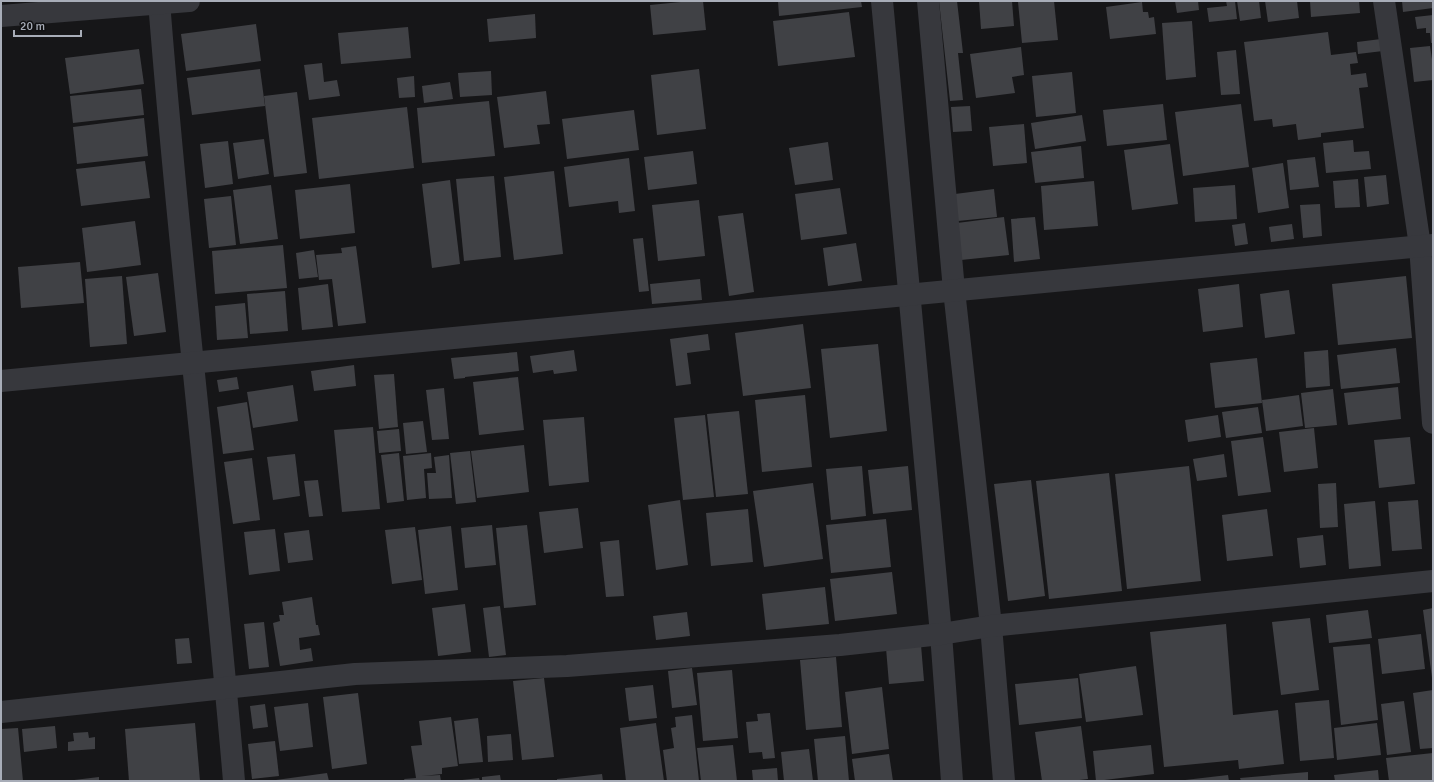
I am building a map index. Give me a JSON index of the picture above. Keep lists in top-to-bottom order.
{
  "scale_bar": "20 m"
}
